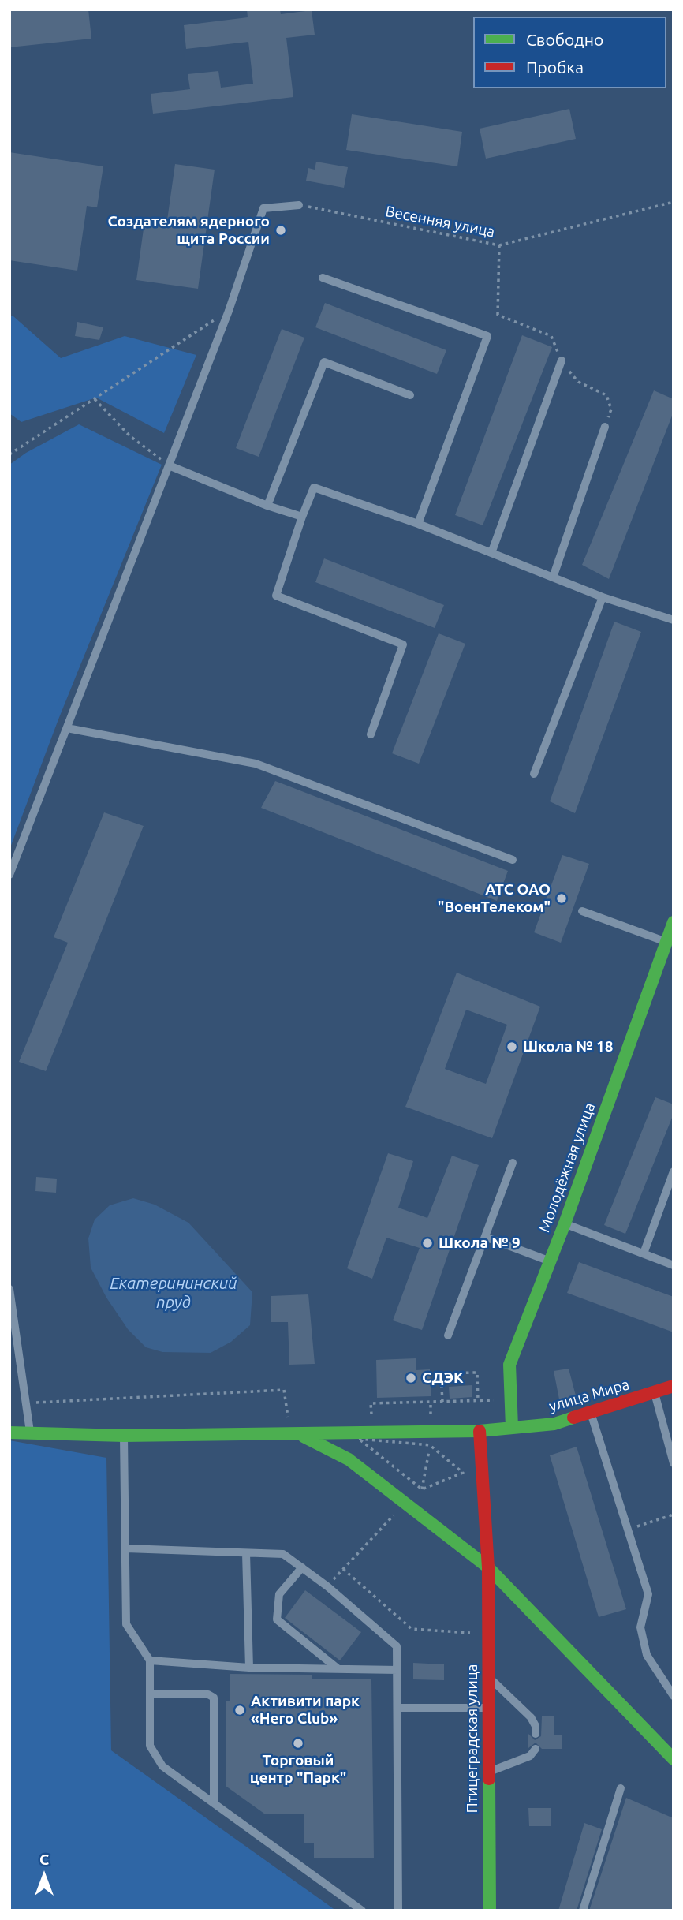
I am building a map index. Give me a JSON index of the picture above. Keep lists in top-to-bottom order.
{
  "streets": {
    "street": ["Молодёжная улица", "улица Мира", "Птицеградская улица"],
    "path": ["Весенняя улица"]
  },
  "crossings": [
    ["Молодёжная улица", "улица Мира"],
    ["улица Мира", "Птицеградская улица"]
  ],
  "water": ["Екатерининский пруд"],
  "places": [
    "Создателям ядерного щита России",
    "АТС ОАО \"ВоенТелеком\"",
    "Школа № 18",
    "Школа № 9",
    "СДЭК",
    "Активити парк «Hero Club»",
    "Торговый центр \"Парк\""
  ],
  "legend": ["Свободно", "Пробка"],
  "north": "top"
}
